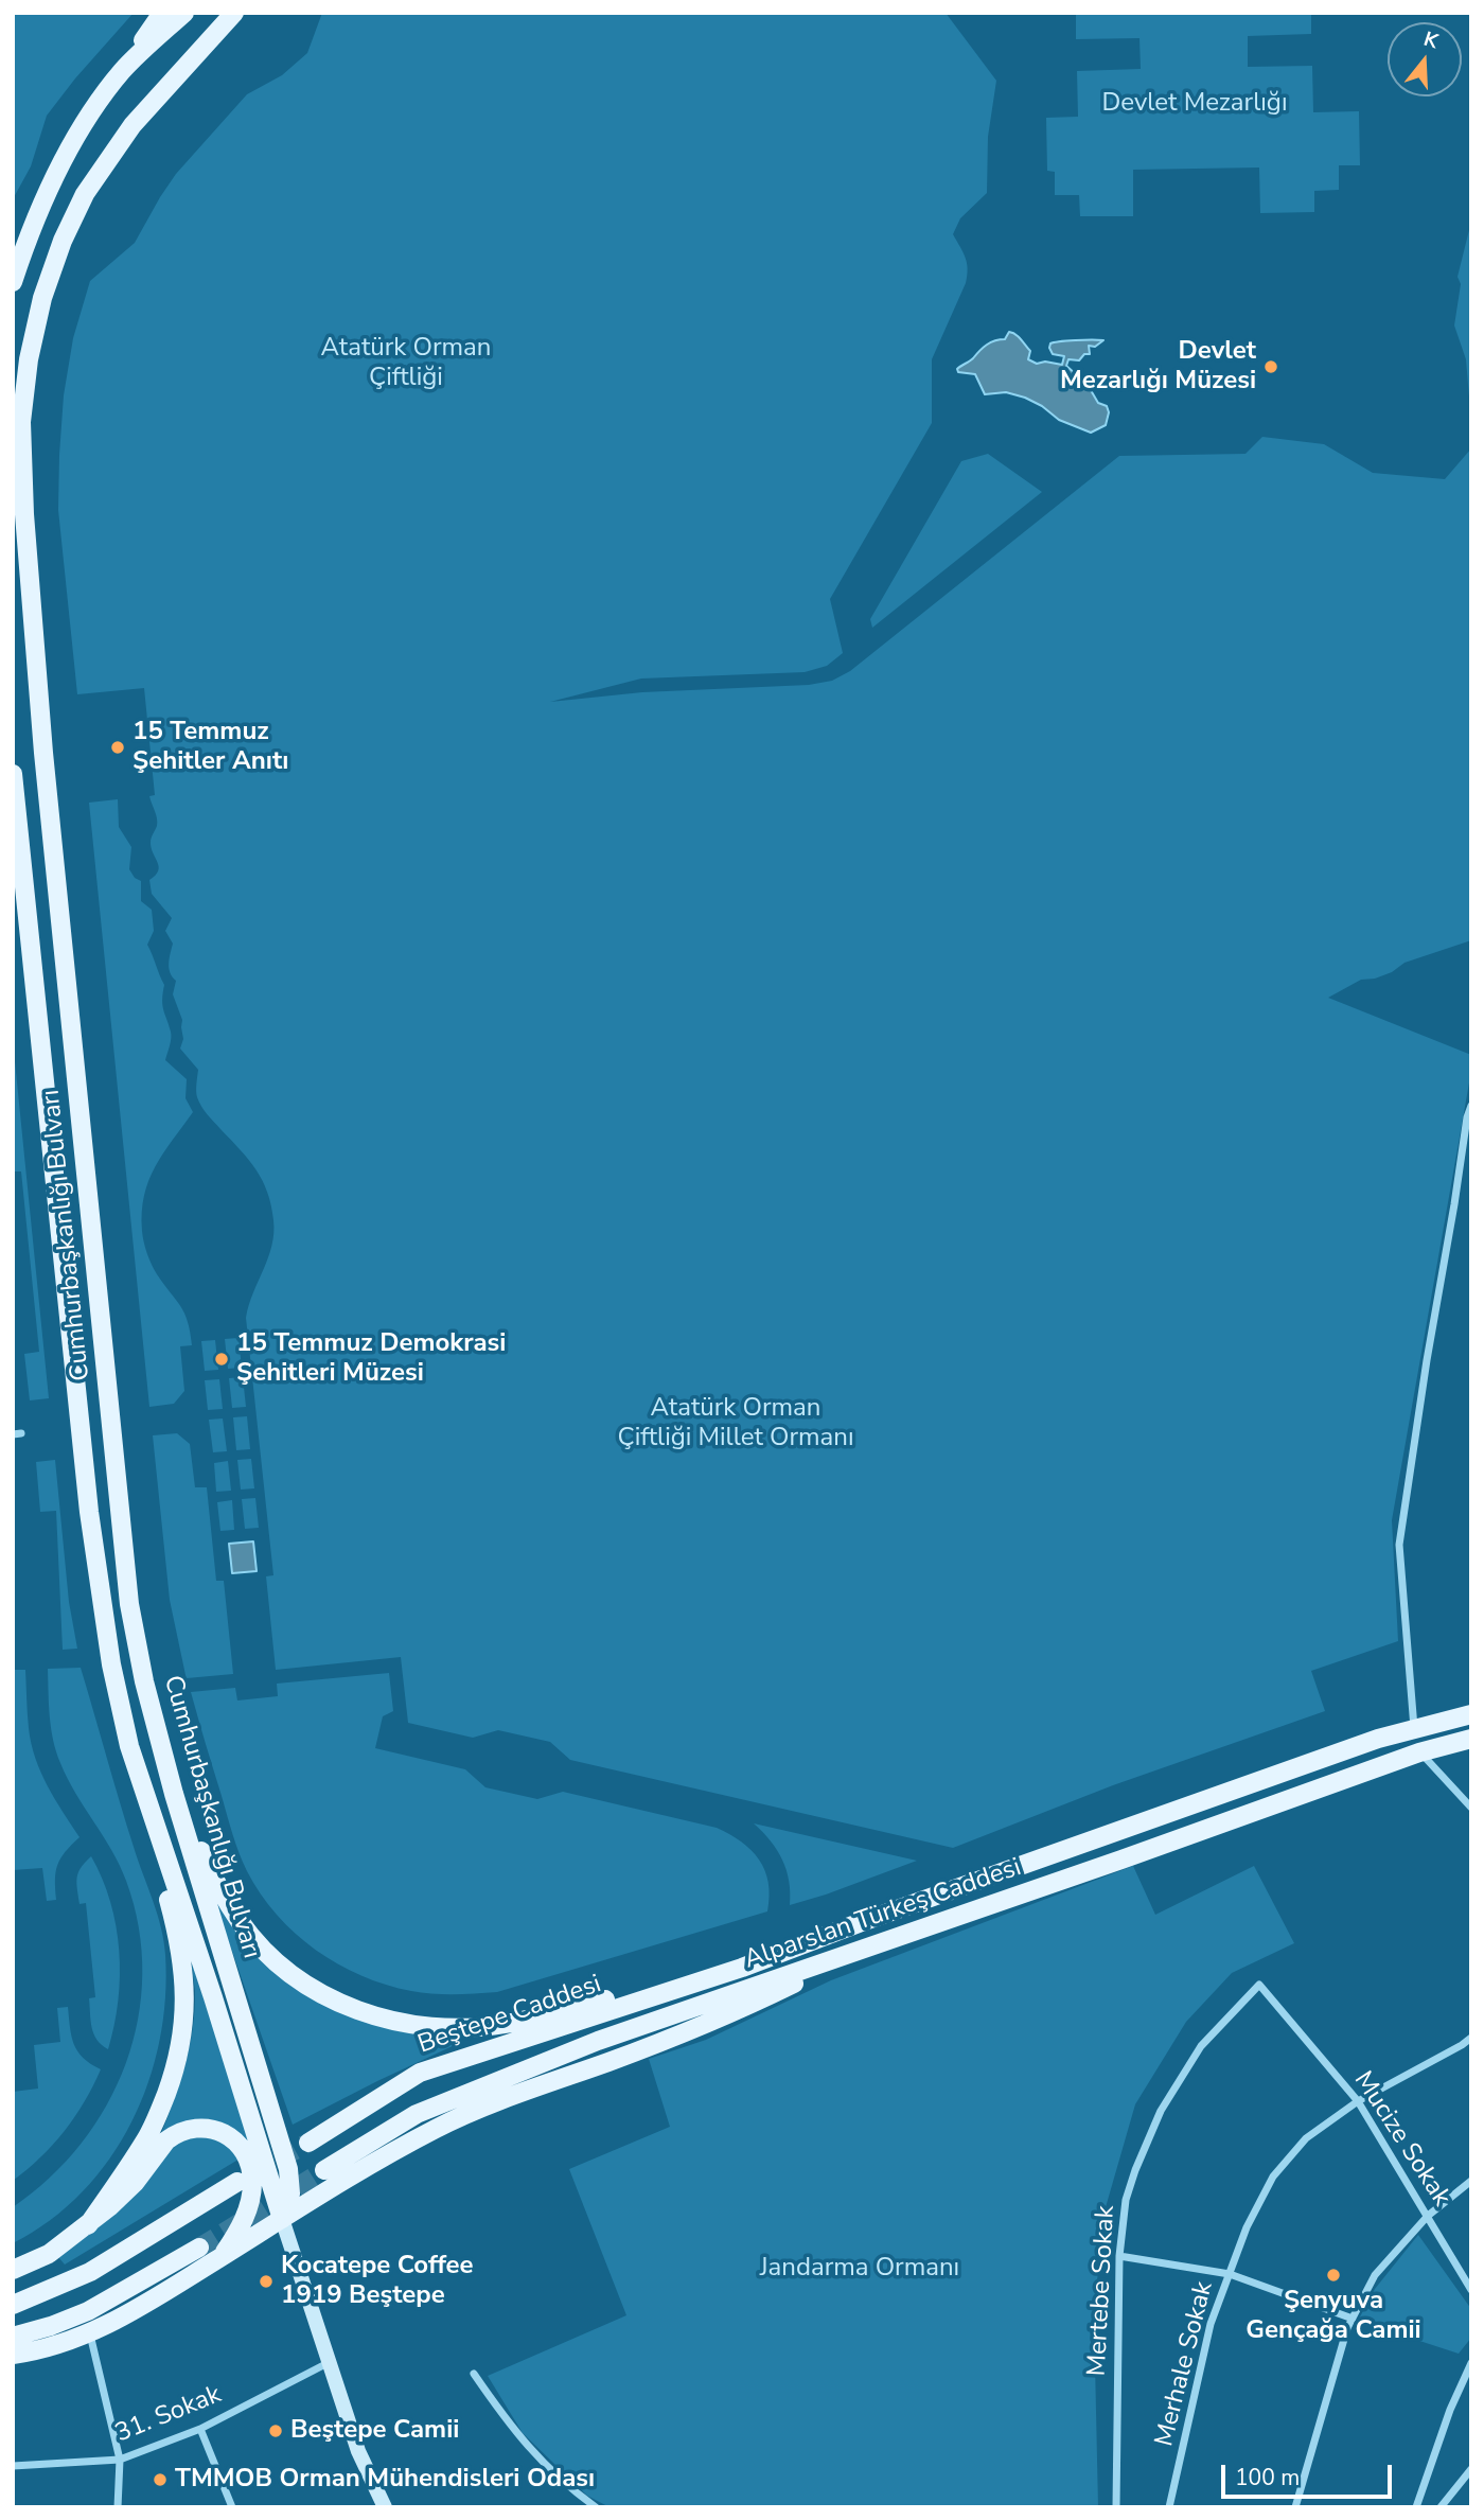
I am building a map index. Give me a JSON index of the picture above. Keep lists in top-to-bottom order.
{
  "streets": {
    "main road": ["Cumhurbaşkanlığı Bulvarı", "Alparslan Türkeş Caddesi", "Beştepe Caddesi"],
    "street": [
      "Mucize Sokak",
      "Mertebe Sokak",
      "Merhale Sokak",
      "31. Sokak"
    ]
  },
  "crossings": [
    ["Alparslan Türkeş Caddesi", "Beştepe Caddesi"],
    ["Mucize Sokak", "Mertebe Sokak"],
    ["Mucize Sokak", "Merhale Sokak"]
  ],
  "parks": [
    "Devlet Mezarlığı",
    "Atatürk Orman Çiftliği",
    "Atatürk Orman Çiftliği Millet Ormanı",
    "Jandarma Ormanı"
  ],
  "places": [
    "Devlet Mezarlığı Müzesi",
    "15 Temmuz Şehitler Anıtı",
    "15 Temmuz Demokrasi Şehitleri Müzesi",
    "Şenyuva Gençağa Camii",
    "Kocatepe Coffee 1919 Beştepe",
    "Beştepe Camii",
    "TMMOB Orman Mühendisleri Odası"
  ],
  "scale_bar": "100 m",
  "north": "top"
}
